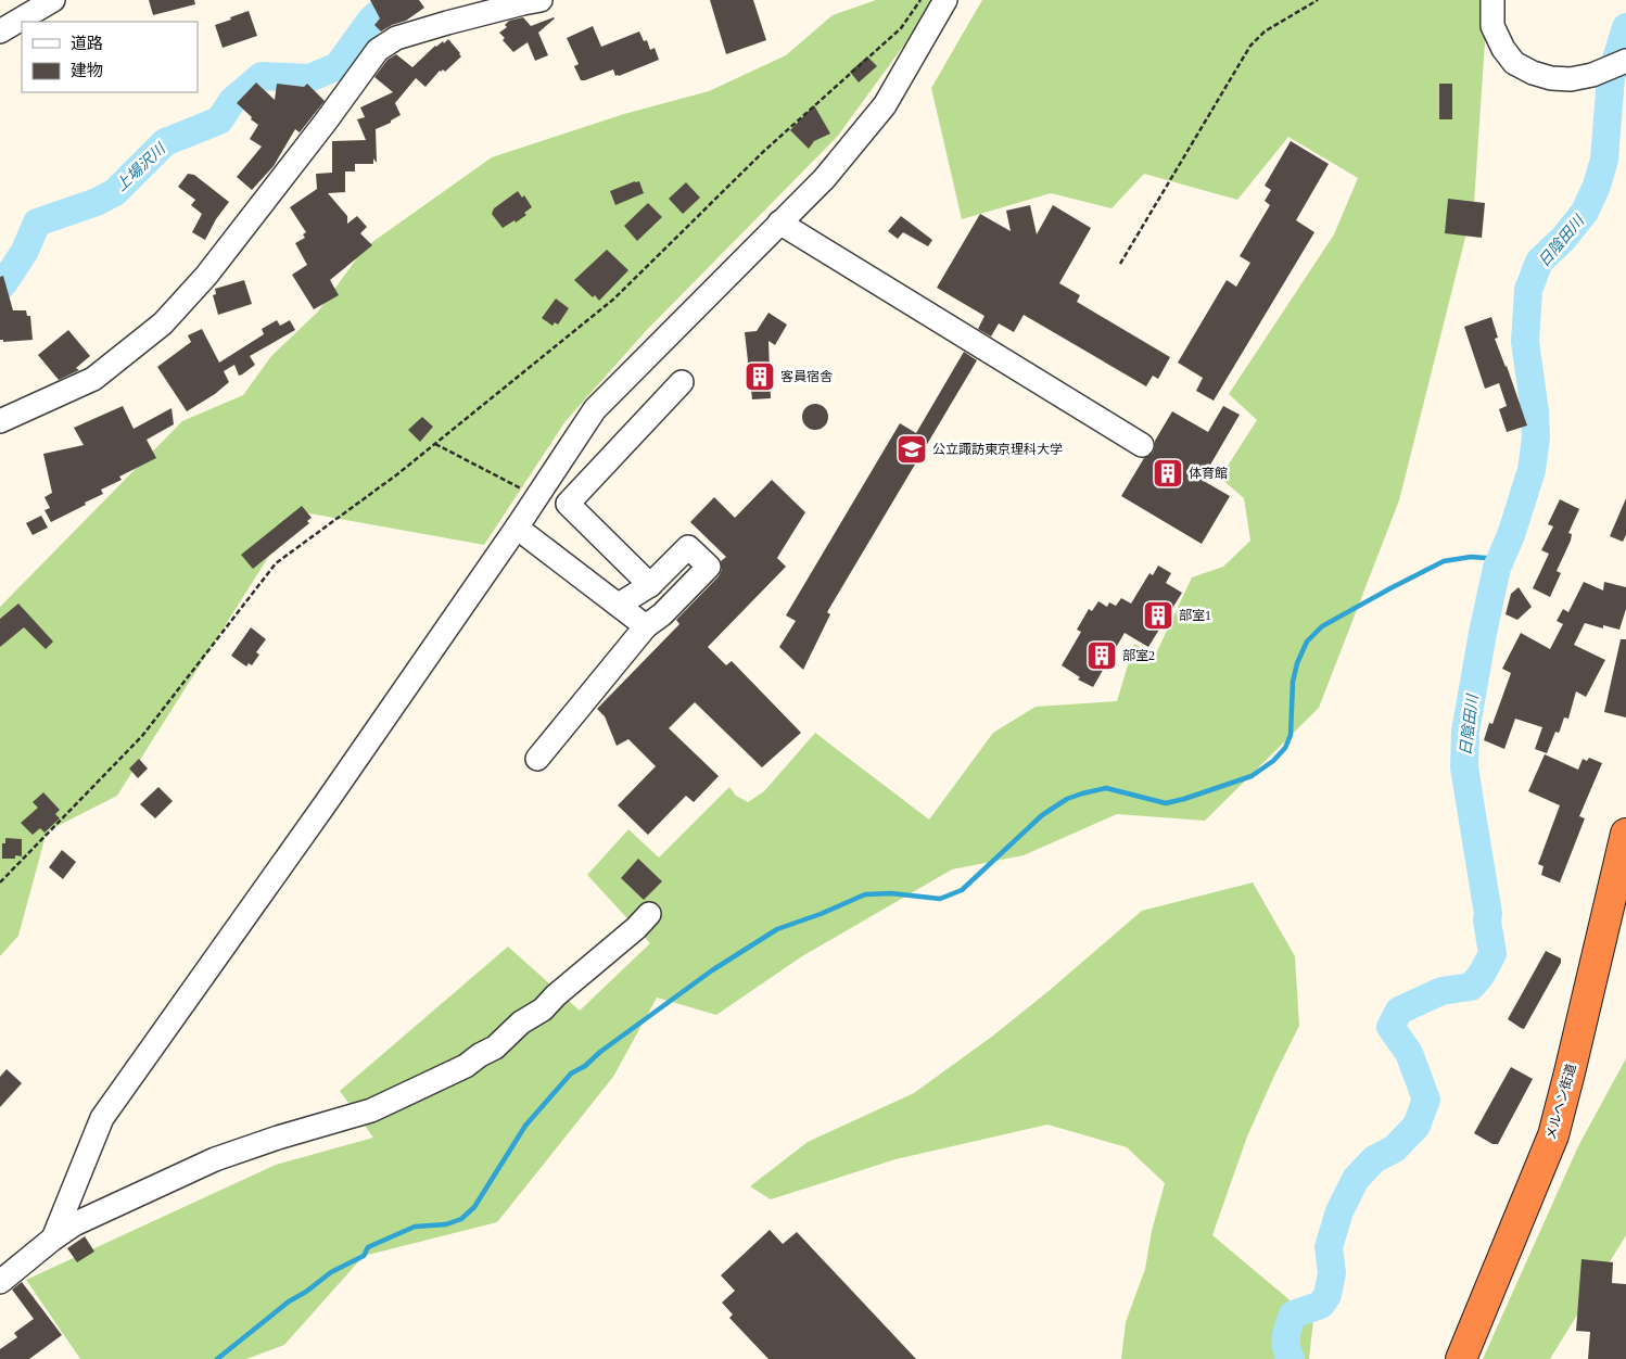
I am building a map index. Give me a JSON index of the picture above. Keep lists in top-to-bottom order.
{
  "streets": {
    "highway": ["メルヘン街道"]
  },
  "water": ["上場沢川", "日陰田川"],
  "places": {
    "building": [
      "客員宿舎",
      "体育館",
      "部室1",
      "部室2"
    ],
    "school or university": ["公立諏訪東京理科大学"]
  },
  "legend": ["道路", "建物"]
}
